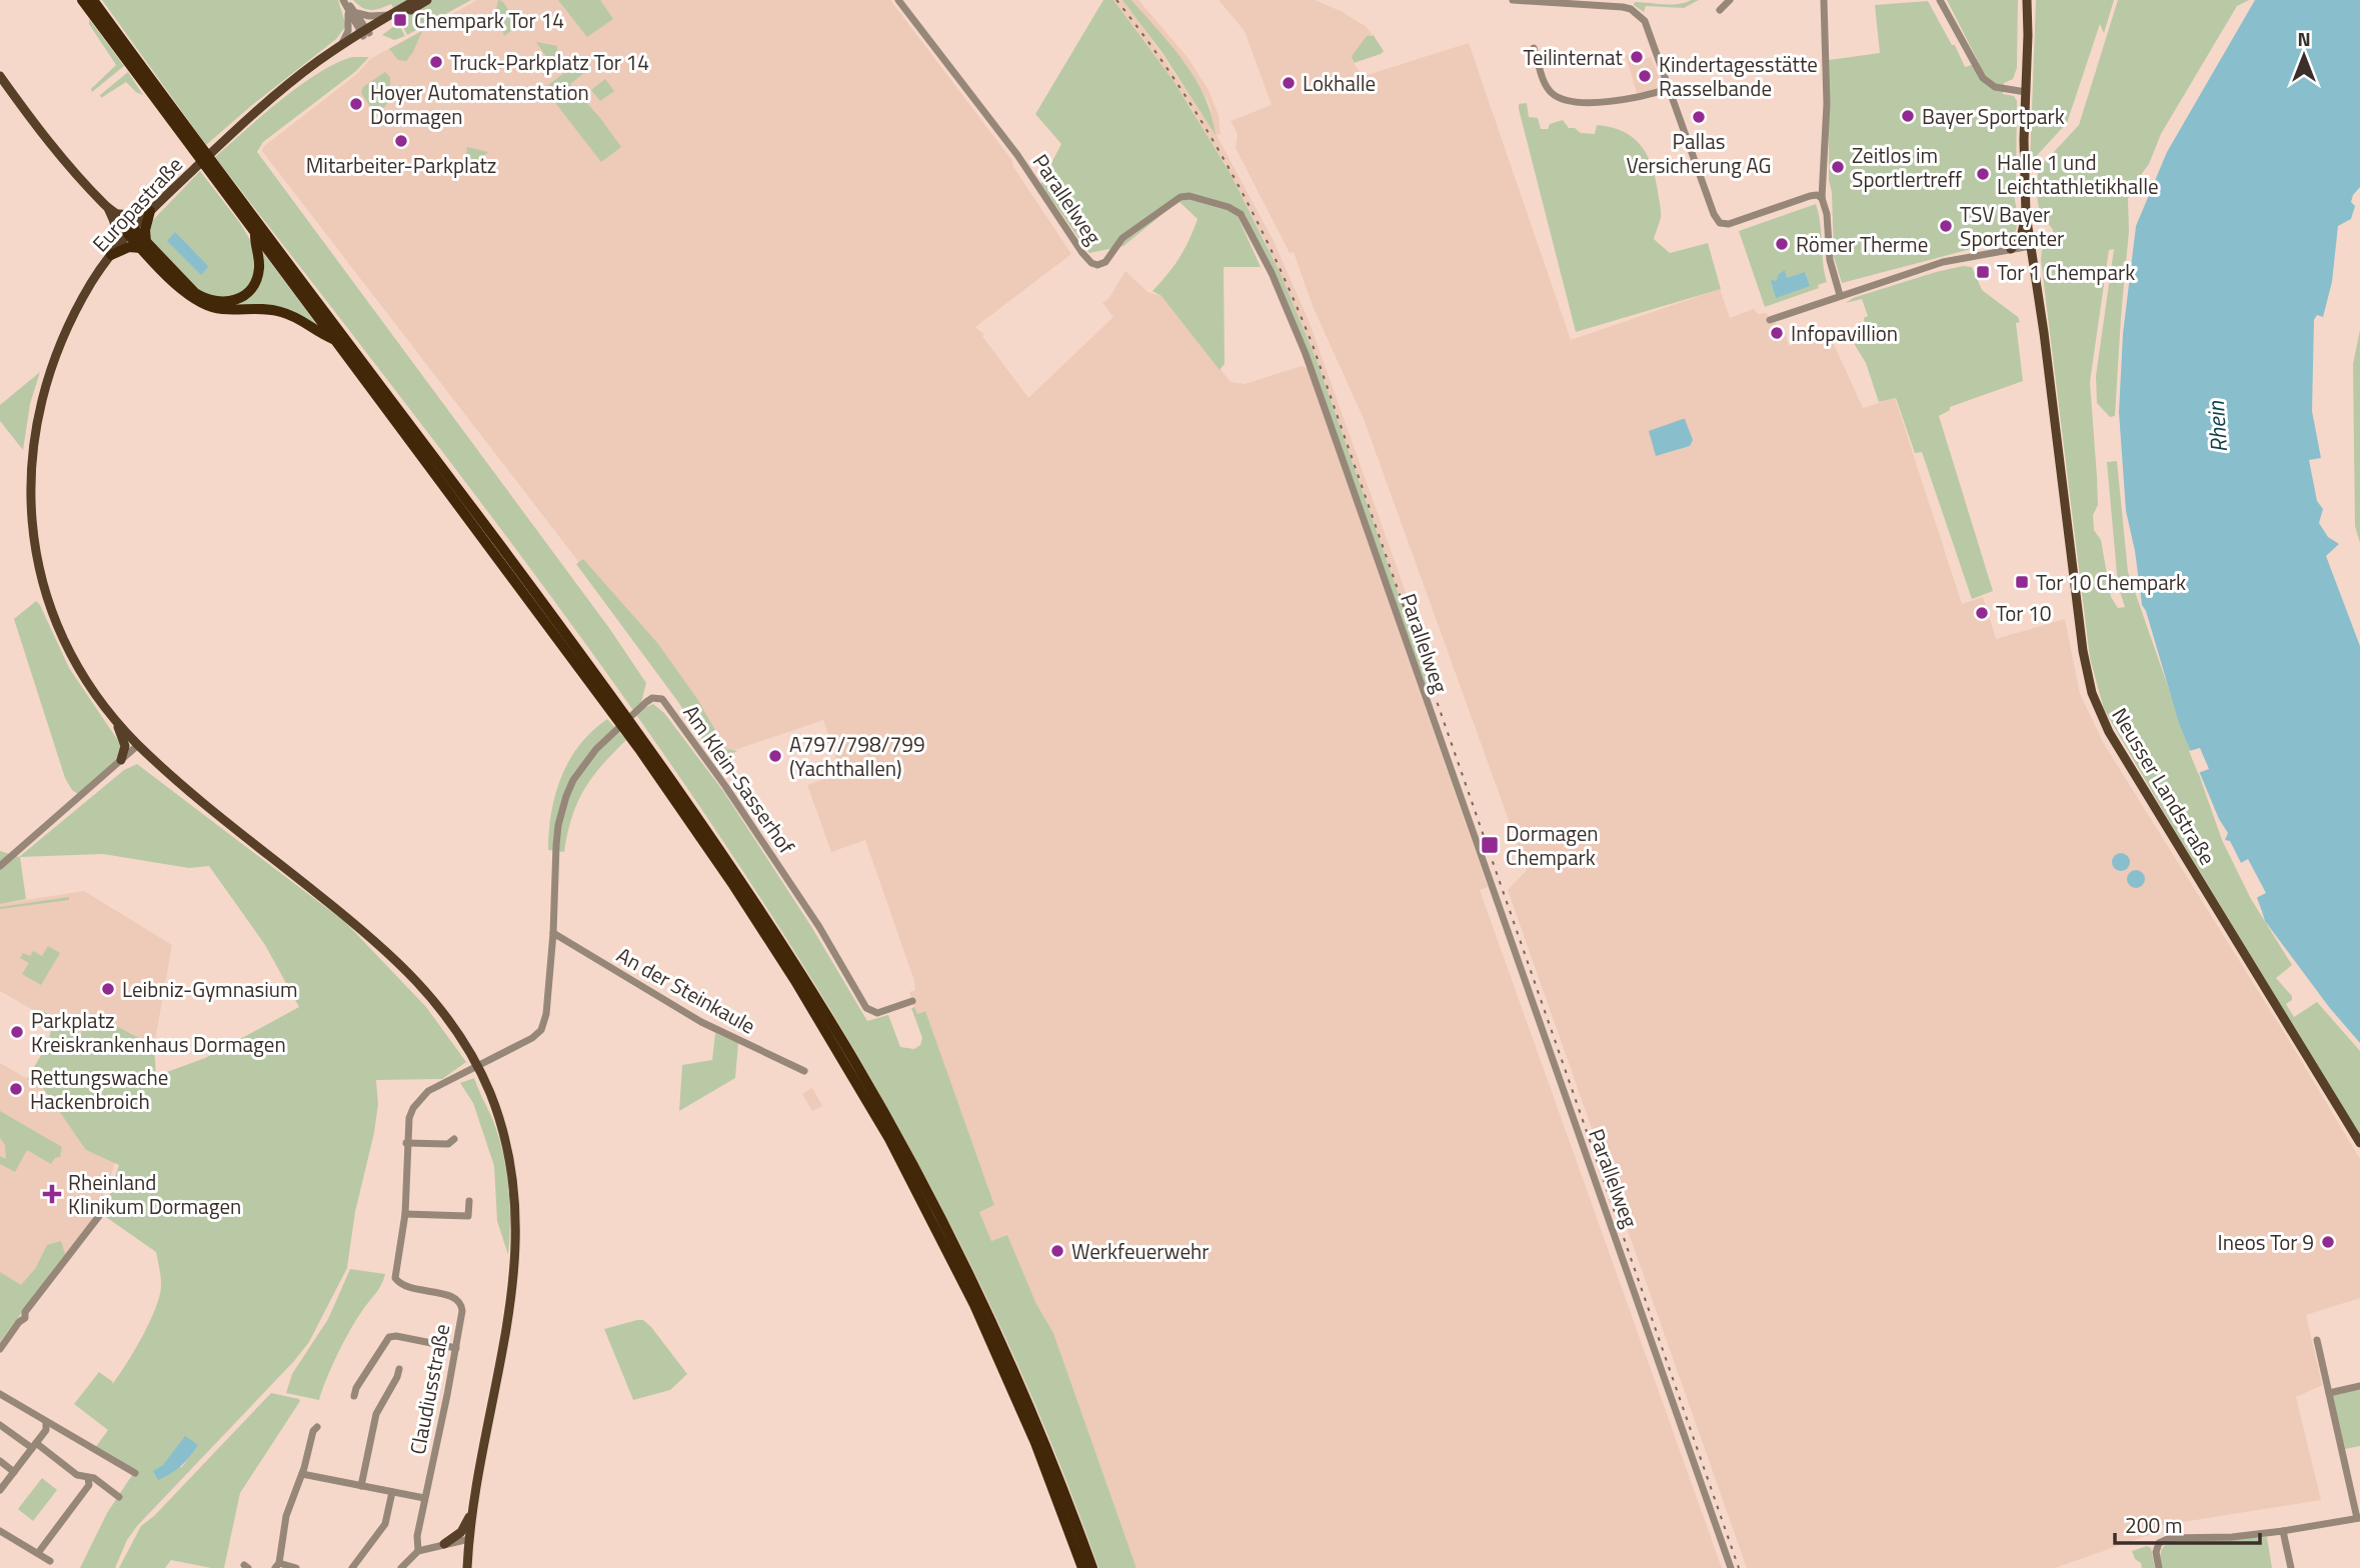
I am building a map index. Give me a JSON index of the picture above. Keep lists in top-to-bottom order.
{
  "streets": {
    "main road": ["Europastraße", "Neusser Landstraße"],
    "street": [
      "Parallelweg",
      "Am Klein-Sasserhof",
      "An der Steinkaule",
      "Claudiusstraße"
    ]
  },
  "crossings": [
    ["Europastraße", "Am Klein-Sasserhof"],
    ["Europastraße", "Claudiusstraße"],
    ["Am Klein-Sasserhof", "An der Steinkaule"],
    ["Am Klein-Sasserhof", "Claudiusstraße"]
  ],
  "water": ["Rhein"],
  "places": {
    "transit": [
      "Chempark Tor 14",
      "Tor 1 Chempark",
      "Tor 10 Chempark",
      "Dormagen Chempark"
    ],
    "other": [
      "Teilinternat",
      "Truck-Parkplatz Tor 14",
      "Kindertagesstätte Rasselbande",
      "Lokhalle",
      "Hoyer Automatenstation Dormagen",
      "Bayer Sportpark",
      "Pallas Versicherung AG",
      "Mitarbeiter-Parkplatz",
      "Zeitlos im Sportlertreff",
      "Halle 1 und Leichtathletikhalle",
      "TSV Bayer Sportcenter",
      "Römer Therme",
      "Infopavillion",
      "Tor 10",
      "A797/798/799 (Yachthallen)",
      "Leibniz-Gymnasium",
      "Parkplatz Kreiskrankenhaus Dormagen",
      "Rettungswache Hackenbroich",
      "Ineos Tor 9",
      "Werkfeuerwehr"
    ],
    "health": ["Rheinland Klinikum Dormagen"]
  },
  "scale_bar": "200 m",
  "north": "top"
}
